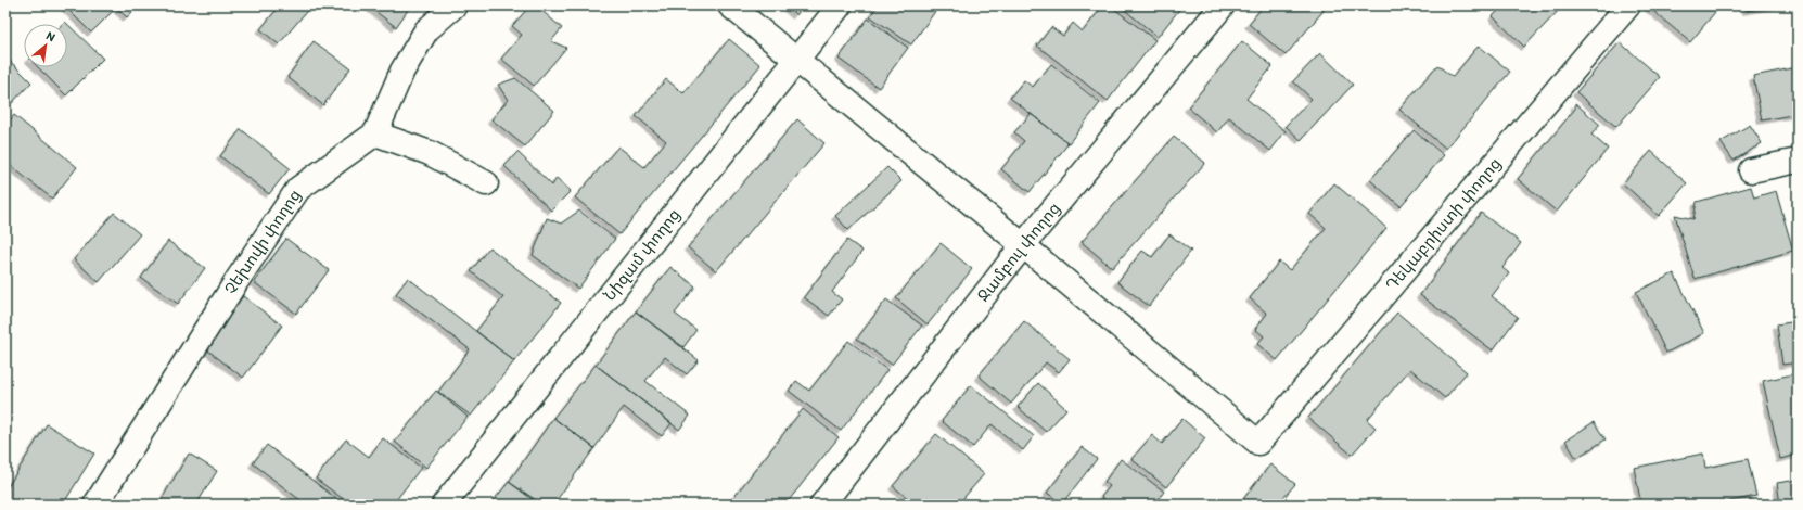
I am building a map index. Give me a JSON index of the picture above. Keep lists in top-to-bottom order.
{
  "streets": {
    "street": [
      "Դեկաբրիստի փողոց",
      "Չեխովի փողոց",
      "Ջամբուլ փողոց",
      "Նիզամ փողոց"
    ]
  },
  "crossings": [
    ["Դեկաբրիստի փողոց", "Ջամբուլ փողոց"]
  ],
  "north": "top right"
}
